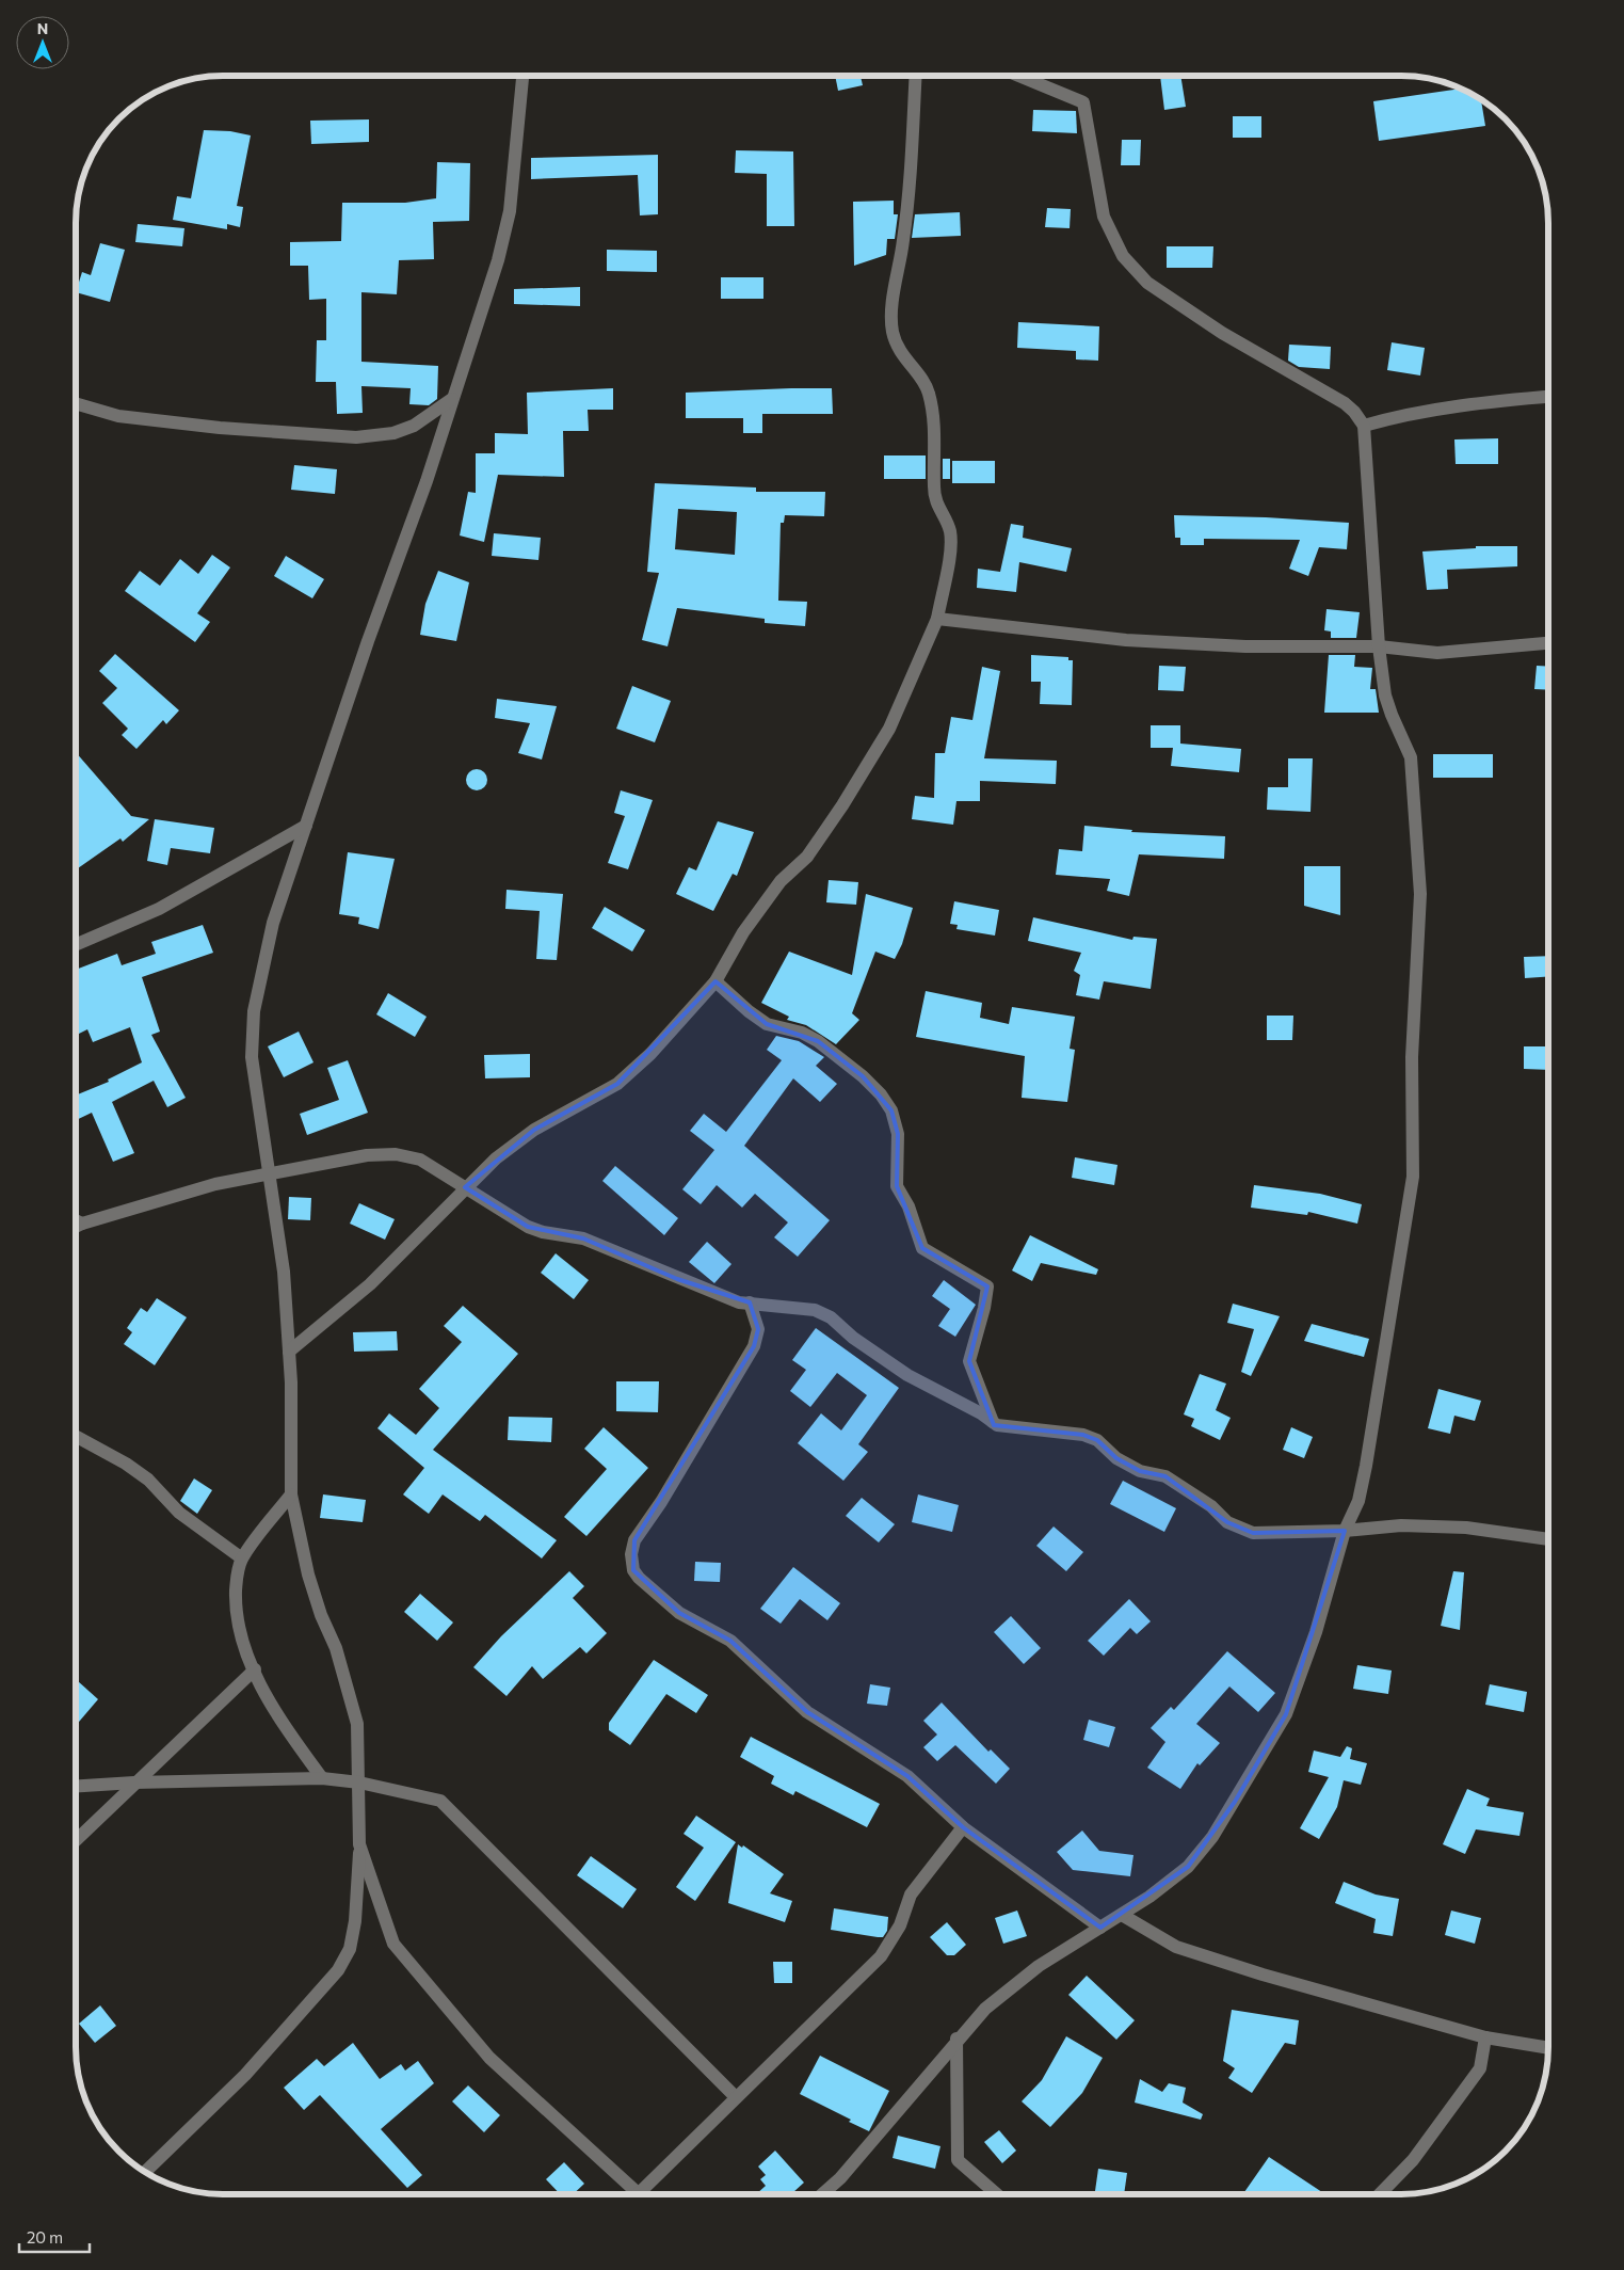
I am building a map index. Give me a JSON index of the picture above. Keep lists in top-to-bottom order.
{
  "scale_bar": "20 m",
  "north": "top"
}
